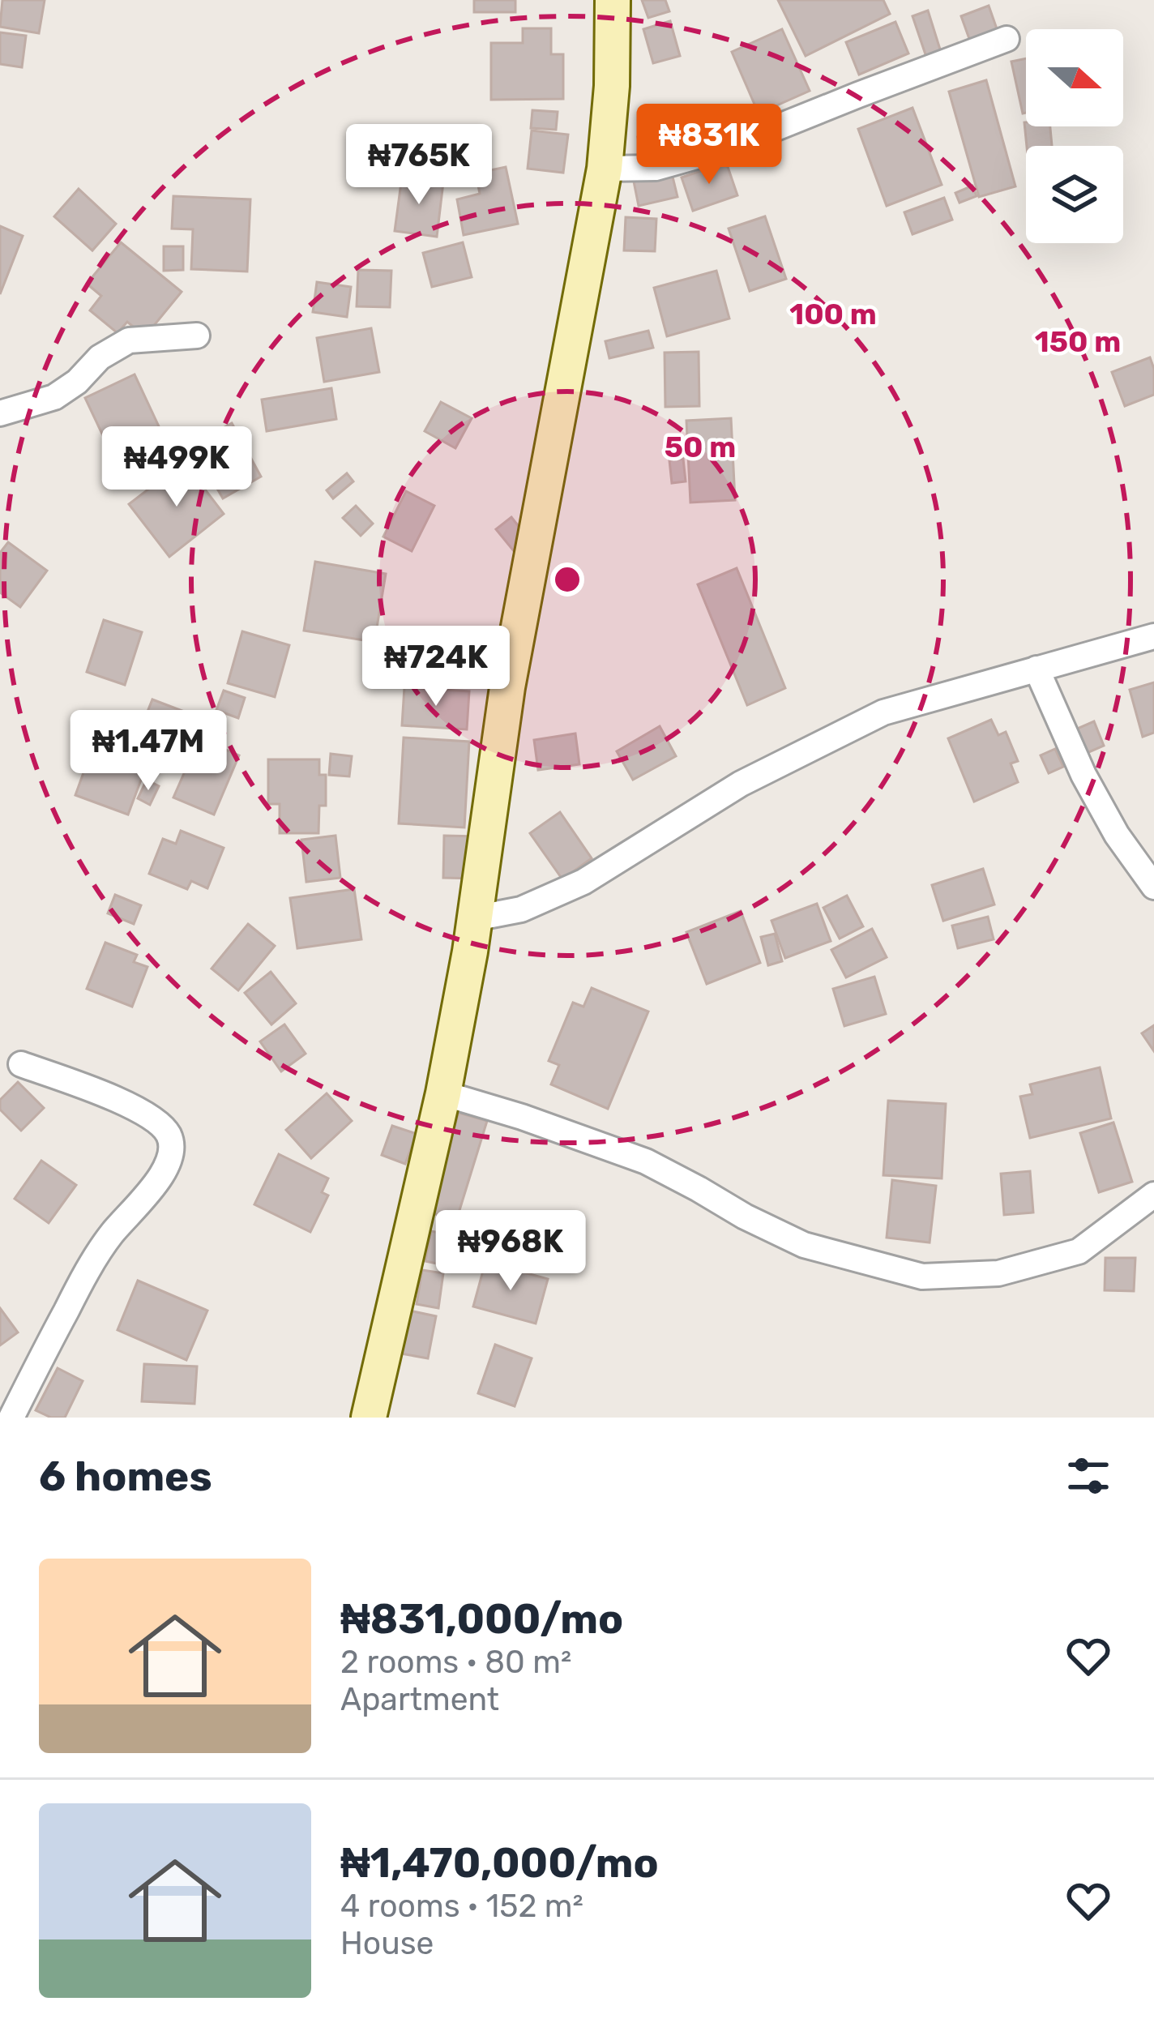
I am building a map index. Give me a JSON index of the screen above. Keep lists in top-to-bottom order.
{
  "north": "right",
  "page": {
    "price": [
      "₦831K",
      "₦765K",
      "₦499K",
      "₦724K",
      "₦1.47M",
      "₦968K"
    ],
    "heading": "6 homes",
    "list": [
      {
        "name": "₦831,000/mo",
        "note": "2 rooms · 80 m² · Apartment"
      },
      {
        "name": "₦1,470,000/mo",
        "note": "4 rooms · 152 m² · House"
      }
    ]
  },
  "rings": ["100 m", "150 m", "50 m"]
}
